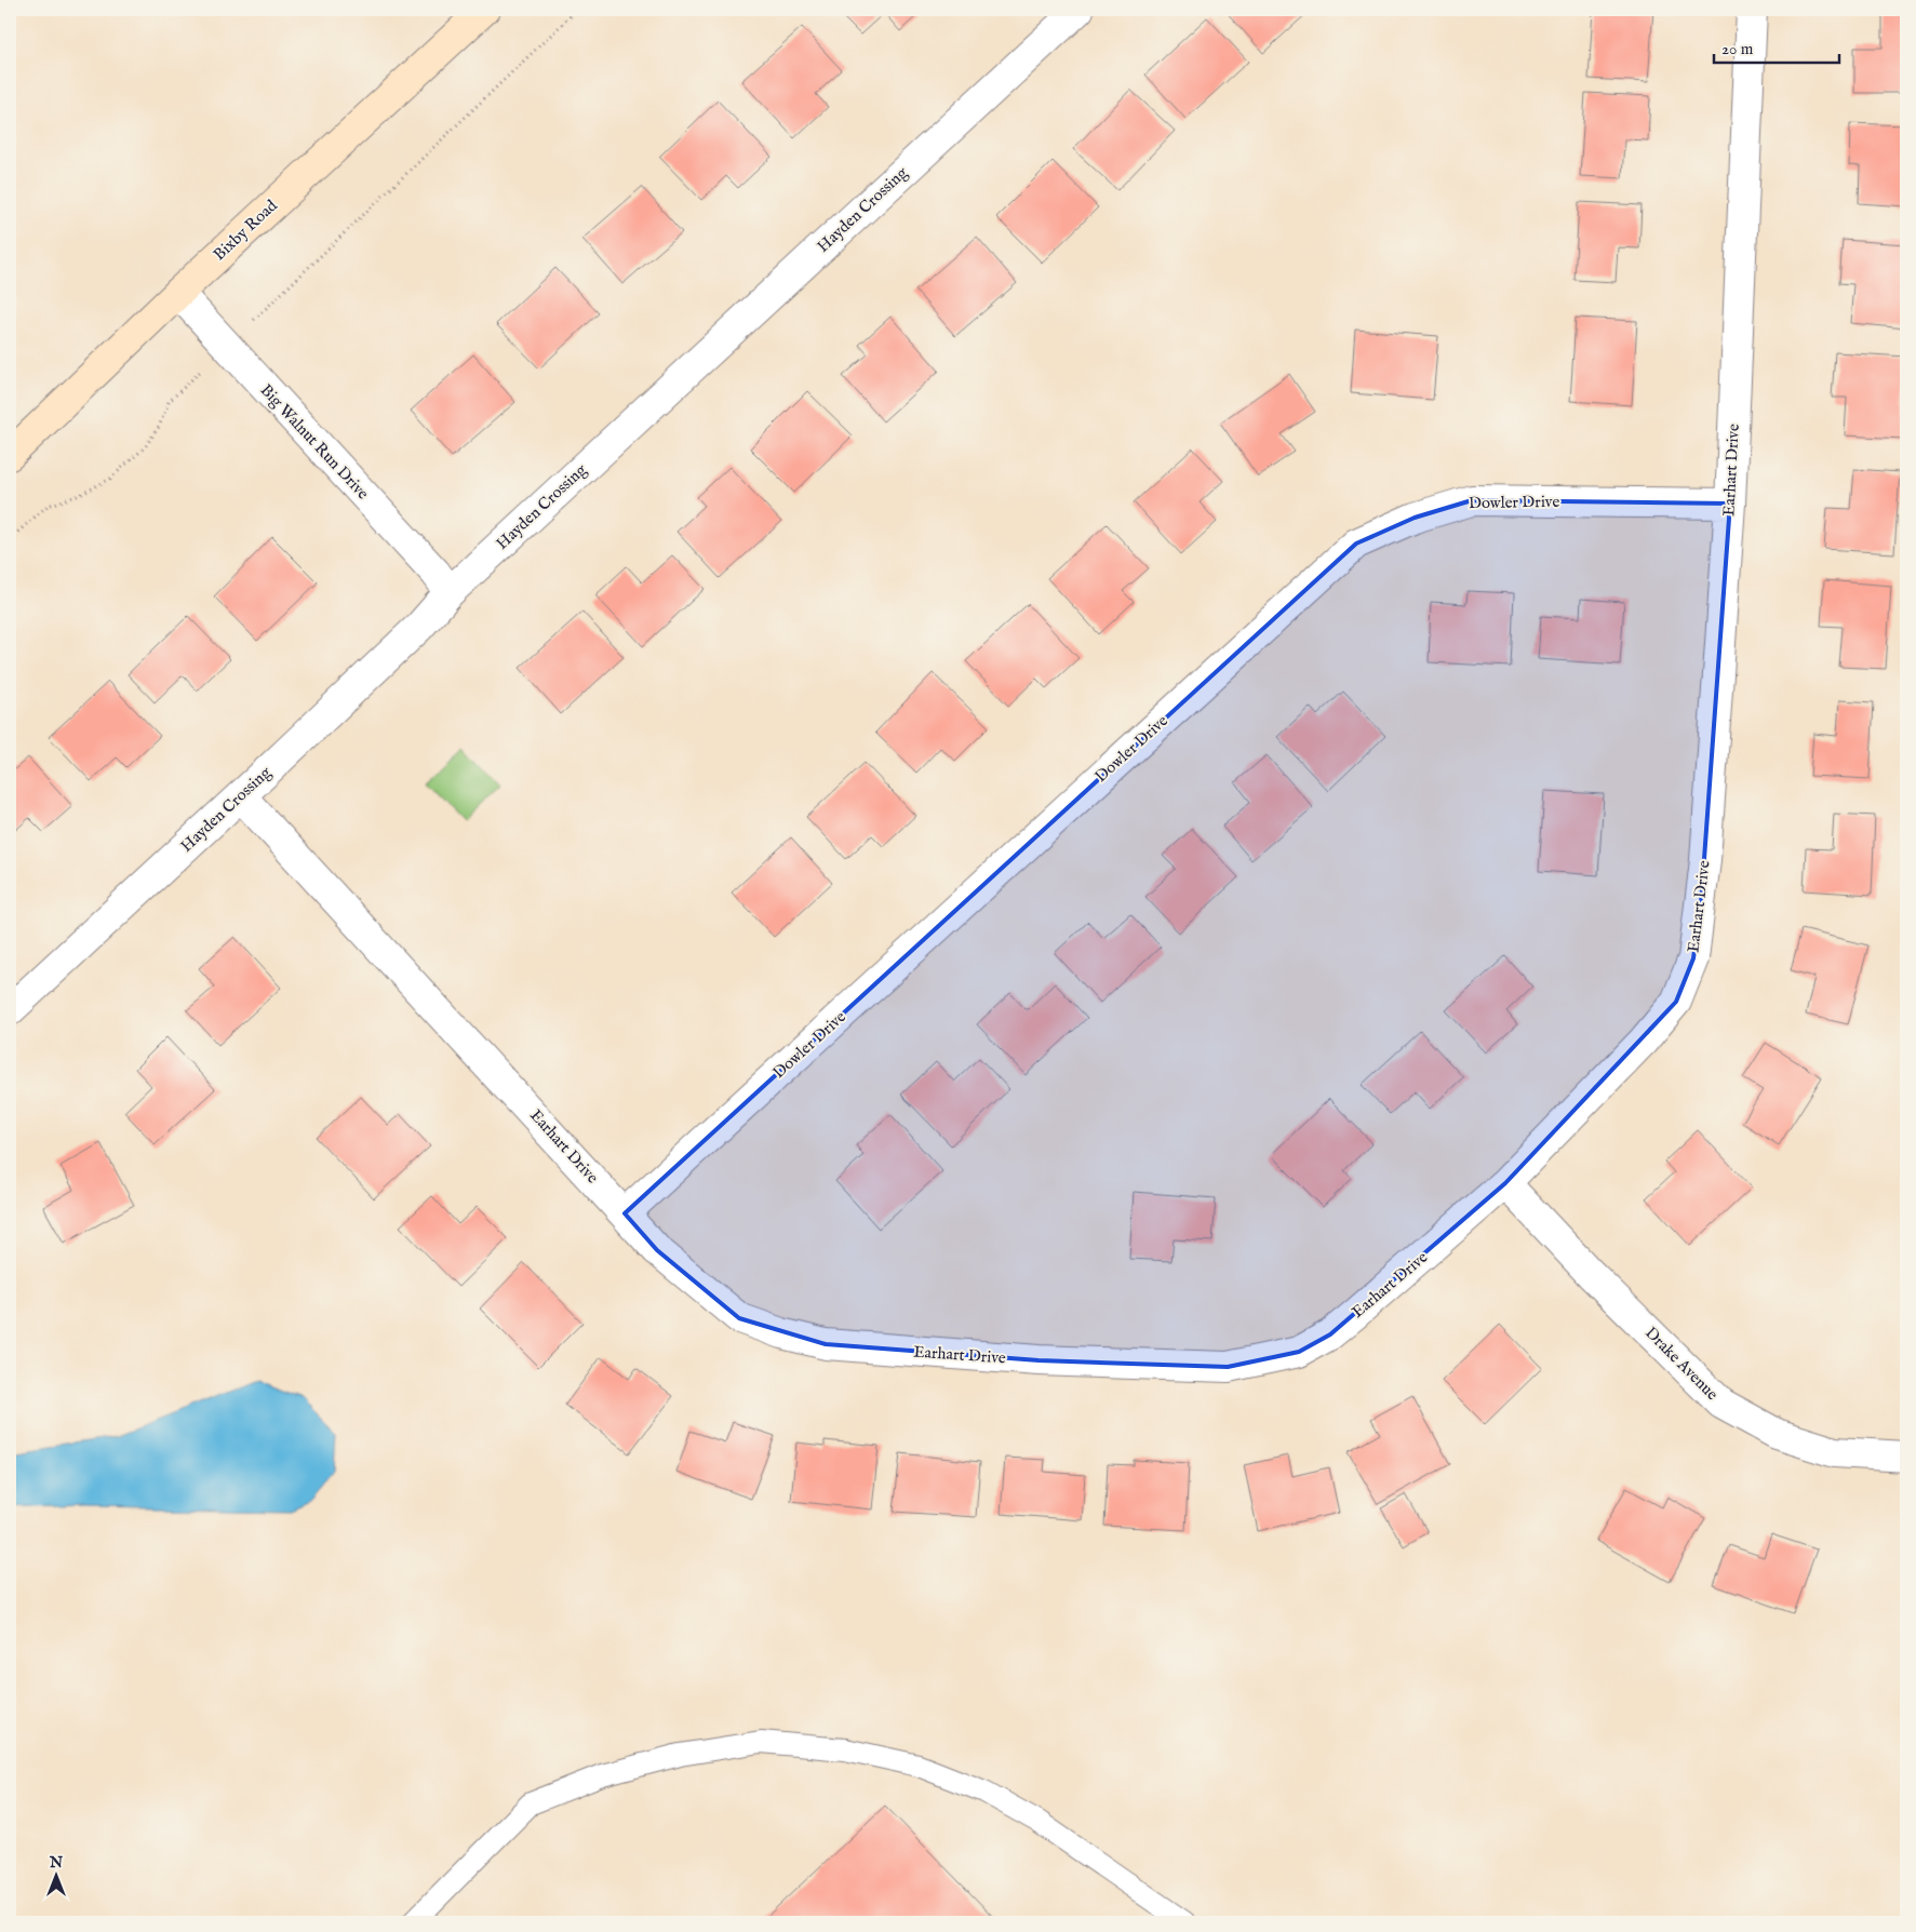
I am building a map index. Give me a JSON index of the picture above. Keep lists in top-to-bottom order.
{
  "streets": {
    "street": [
      "Hayden Crossing",
      "Bixby Road",
      "Big Walnut Run Drive",
      "Earhart Drive",
      "Dowler Drive",
      "Drake Avenue"
    ]
  },
  "crossings": [
    ["Hayden Crossing", "Big Walnut Run Drive"],
    ["Hayden Crossing", "Earhart Drive"],
    ["Bixby Road", "Big Walnut Run Drive"],
    ["Earhart Drive", "Dowler Drive"],
    ["Earhart Drive", "Drake Avenue"]
  ],
  "scale_bar": "20 m",
  "north": "top"
}
